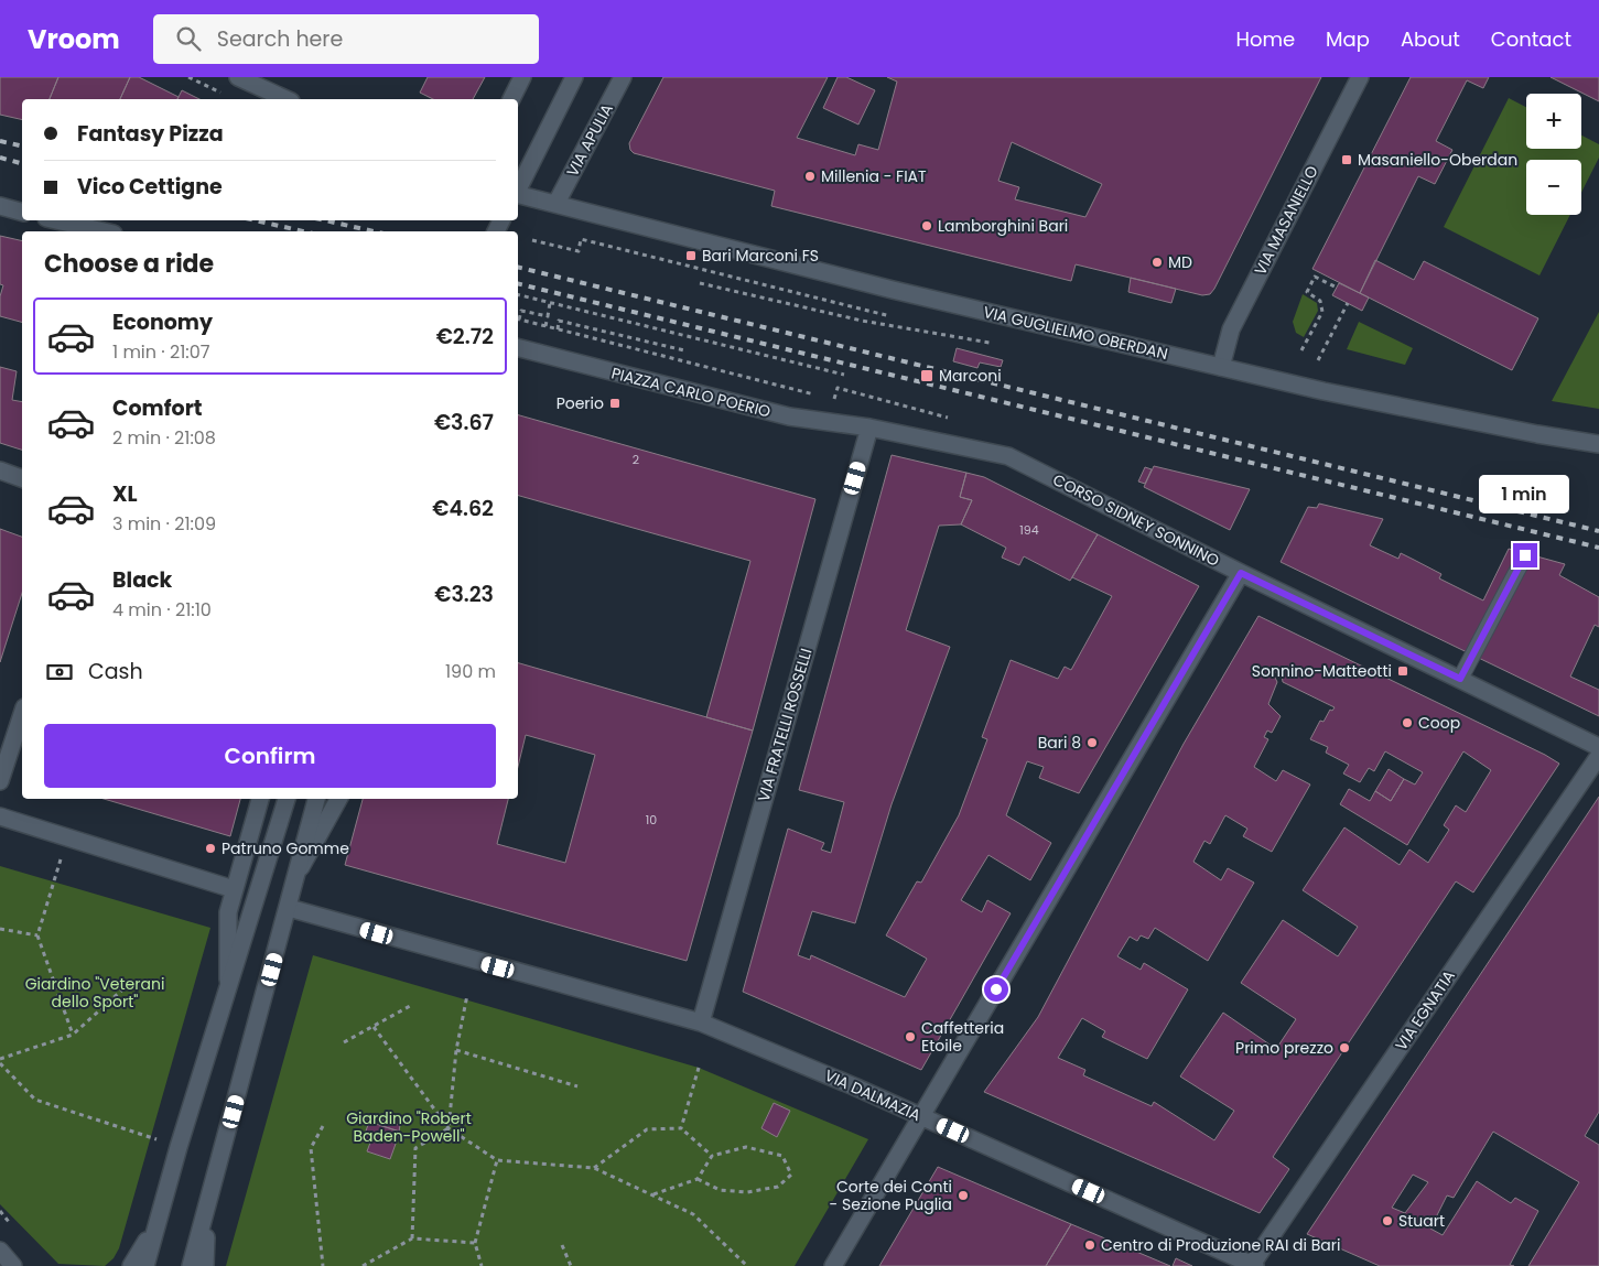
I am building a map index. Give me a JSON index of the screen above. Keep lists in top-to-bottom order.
{
  "streets": {
    "street": [
      "VIA APULIA",
      "VIA MASANIELLO",
      "VIA GUGLIELMO OBERDAN",
      "PIAZZA CARLO POERIO",
      "CORSO SIDNEY SONNINO",
      "VIA FRATELLI ROSSELLI",
      "VIA EGNATIA",
      "VIA DALMAZIA"
    ]
  },
  "crossings": [
    ["VIA APULIA", "VIA GUGLIELMO OBERDAN"],
    ["VIA MASANIELLO", "VIA GUGLIELMO OBERDAN"],
    ["PIAZZA CARLO POERIO", "CORSO SIDNEY SONNINO"],
    ["PIAZZA CARLO POERIO", "VIA FRATELLI ROSSELLI"],
    ["CORSO SIDNEY SONNINO", "VIA FRATELLI ROSSELLI"],
    ["VIA FRATELLI ROSSELLI", "VIA DALMAZIA"],
    ["VIA EGNATIA", "VIA DALMAZIA"]
  ],
  "parks": ["Giardino \"Veterani dello Sport\"", "Giardino \"Robert Baden-Powell\""],
  "places": {
    "transit": [
      "Masaniello-Oberdan",
      "Bari Marconi FS",
      "Marconi",
      "Poerio",
      "Sonnino-Matteotti"
    ],
    "other": [
      "Millenia - FIAT",
      "Lamborghini Bari",
      "MD",
      "Coop",
      "Bari 8",
      "Patruno Gomme",
      "Caffetteria Etoile",
      "Primo prezzo",
      "Corte dei Conti - Sezione Puglia",
      "Stuart",
      "Centro di Produzione RAI di Bari"
    ]
  },
  "house_numbers": ["2", "194", "10"],
  "page": {
    "header": "Vroom",
    "search": "Search here",
    "nav": [
      "Home",
      "Map",
      "About",
      "Contact"
    ],
    "map_buttons": ["+", "−"],
    "banner": ["Fantasy Pizza", "Vico Cettigne"],
    "heading": "Choose a ride",
    "list": [
      {
        "name": "Economy",
        "note": "1 min · 21:07",
        "value": "€2.72"
      },
      {
        "name": "Comfort",
        "note": "2 min · 21:08",
        "value": "€3.67"
      },
      {
        "name": "XL",
        "note": "3 min · 21:09",
        "value": "€4.62"
      },
      {
        "name": "Black",
        "note": "4 min · 21:10",
        "value": "€3.23"
      }
    ],
    "bubble": "1 min",
    "pay": ["Cash", "190 m"],
    "buttons": "Confirm"
  }
}
